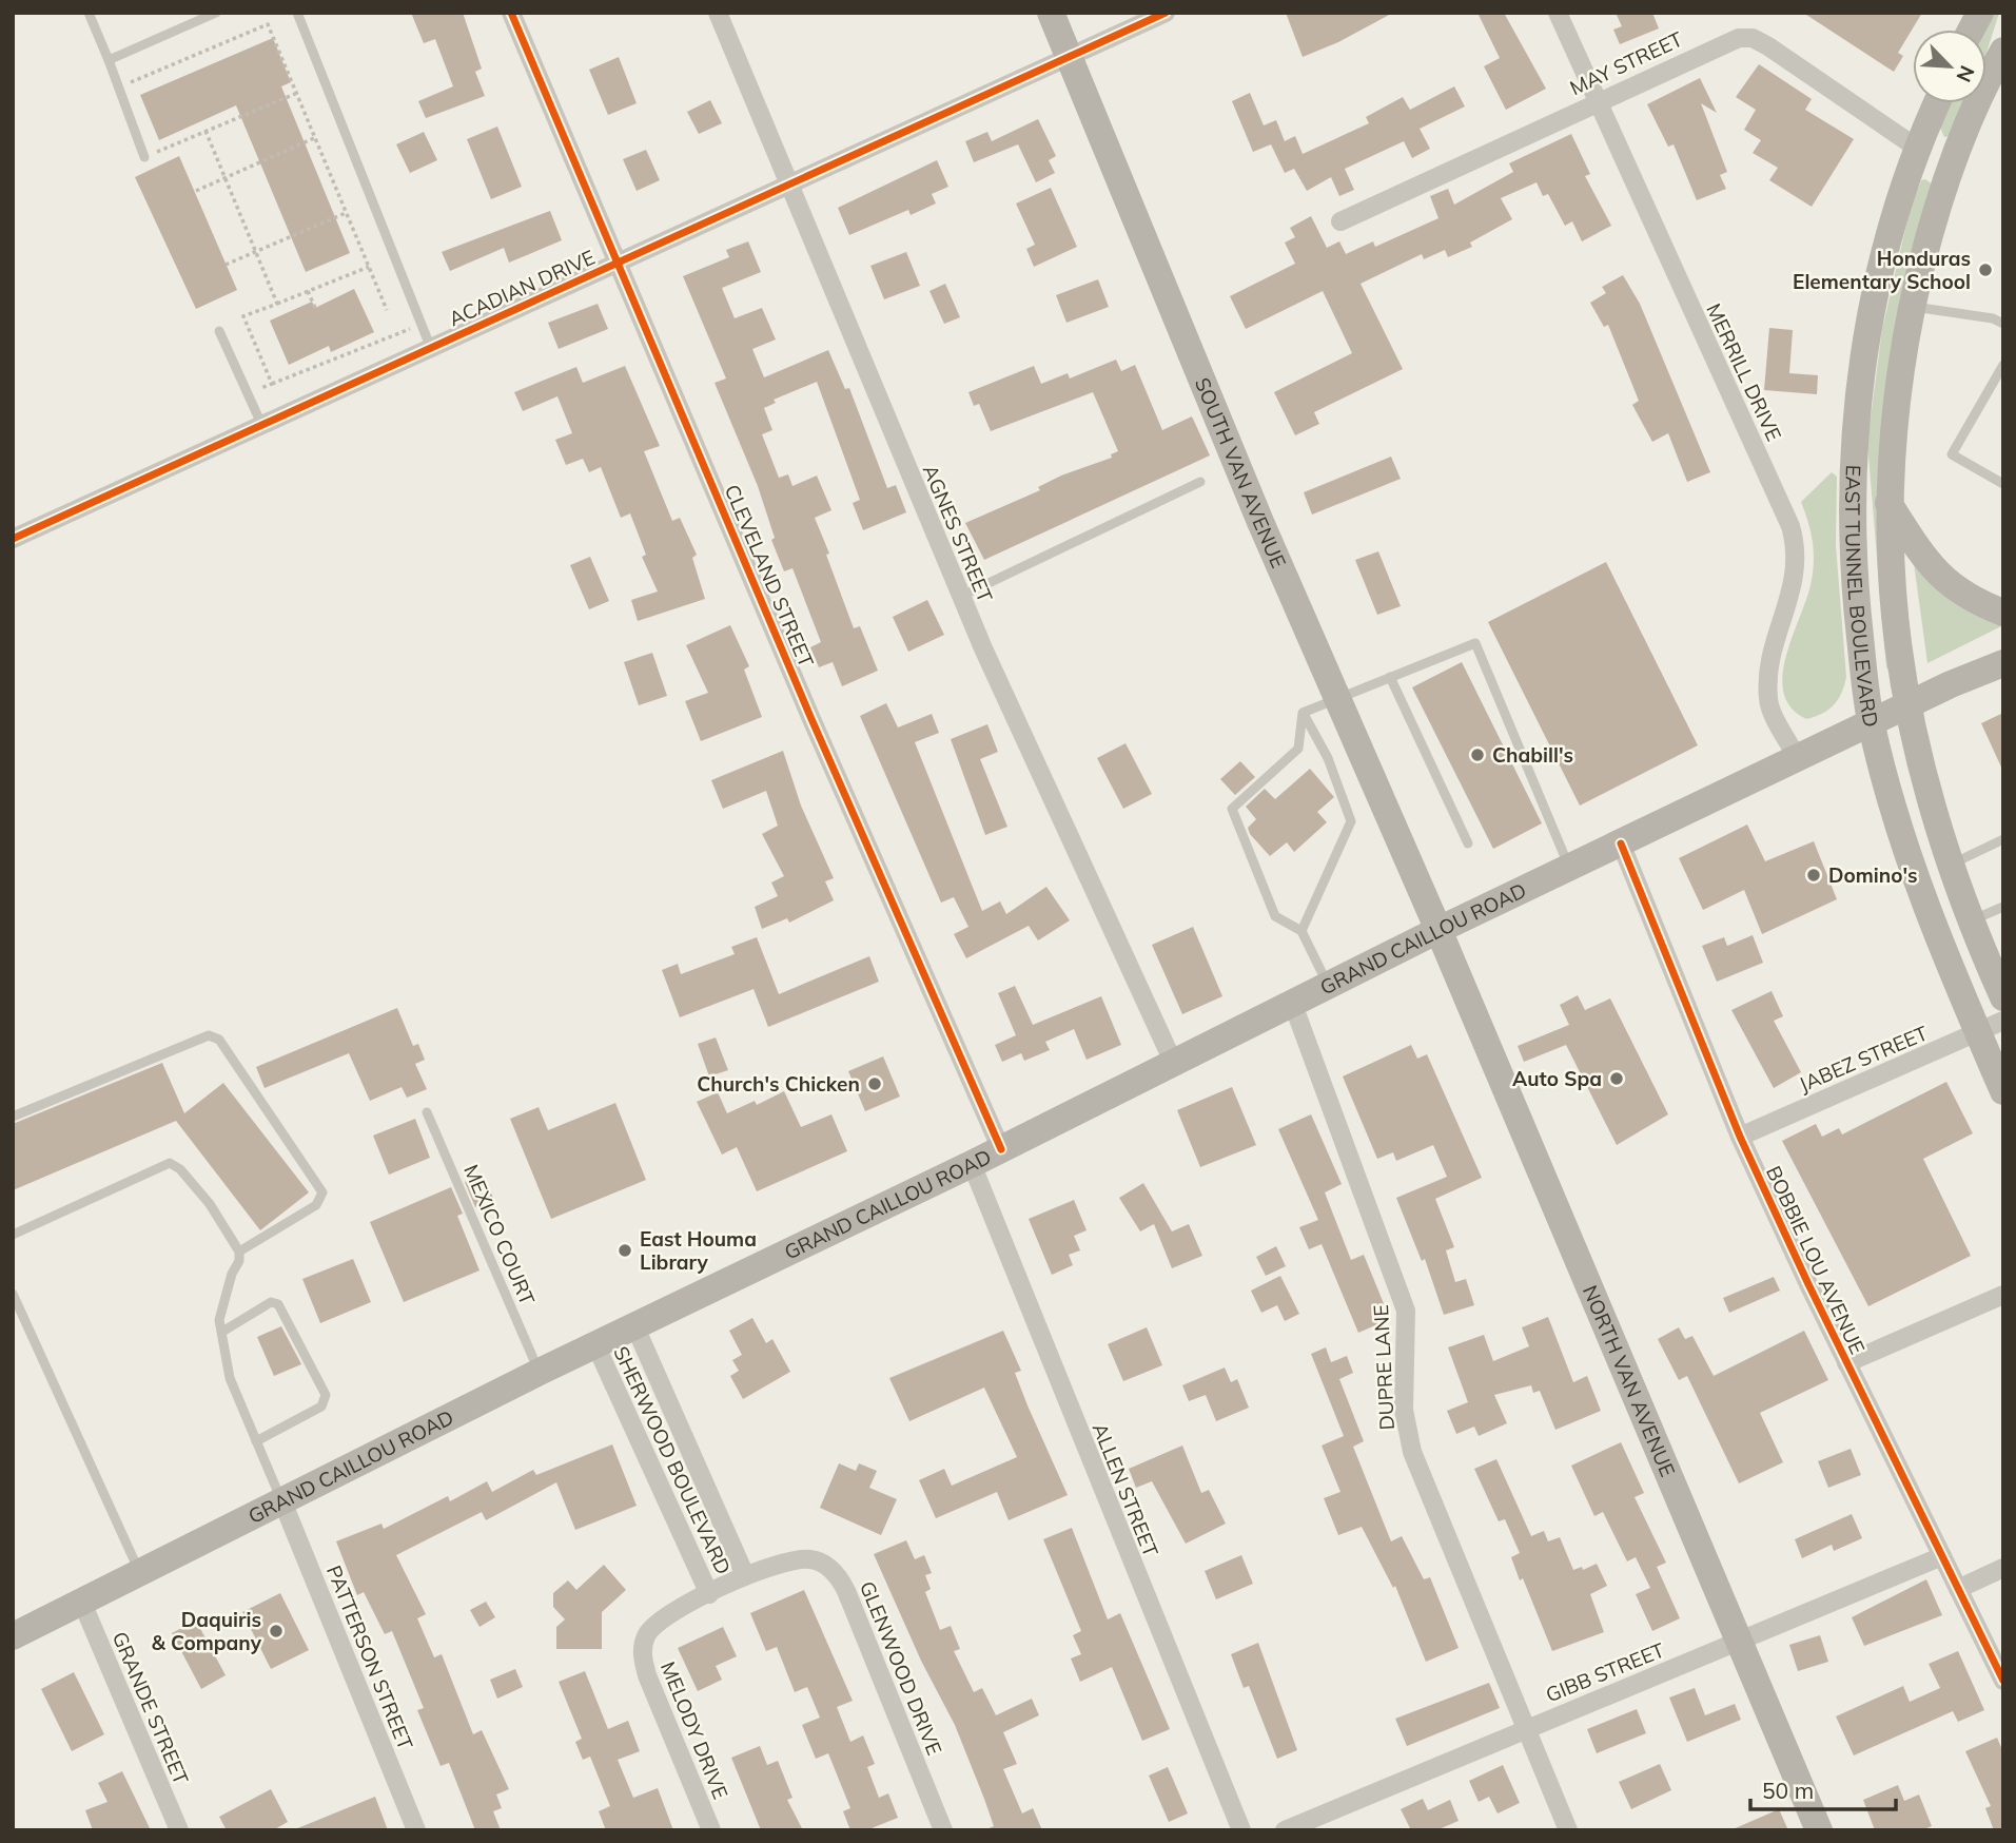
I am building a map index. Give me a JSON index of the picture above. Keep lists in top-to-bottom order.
{
  "streets": {
    "main road": [
      "SOUTH VAN AVENUE",
      "EAST TUNNEL BOULEVARD",
      "GRAND CAILLOU ROAD",
      "NORTH VAN AVENUE"
    ],
    "street": [
      "MAY STREET",
      "ACADIAN DRIVE",
      "MERRILL DRIVE",
      "AGNES STREET",
      "CLEVELAND STREET",
      "JABEZ STREET",
      "BOBBIE LOU AVENUE",
      "DUPRE LANE",
      "SHERWOOD BOULEVARD",
      "ALLEN STREET",
      "PATTERSON STREET",
      "GLENWOOD DRIVE",
      "GIBB STREET",
      "GRANDE STREET",
      "MELODY DRIVE"
    ],
    "lane": ["MEXICO COURT"]
  },
  "crossings": [
    ["MAY STREET", "MERRILL DRIVE"],
    ["MAY STREET", "EAST TUNNEL BOULEVARD"],
    ["ACADIAN DRIVE", "SOUTH VAN AVENUE"],
    ["ACADIAN DRIVE", "AGNES STREET"],
    ["ACADIAN DRIVE", "CLEVELAND STREET"],
    ["MERRILL DRIVE", "GRAND CAILLOU ROAD"],
    ["SOUTH VAN AVENUE", "GRAND CAILLOU ROAD"],
    ["SOUTH VAN AVENUE", "NORTH VAN AVENUE"],
    ["AGNES STREET", "GRAND CAILLOU ROAD"],
    ["CLEVELAND STREET", "GRAND CAILLOU ROAD"],
    ["EAST TUNNEL BOULEVARD", "GRAND CAILLOU ROAD"],
    ["EAST TUNNEL BOULEVARD", "JABEZ STREET"],
    ["GRAND CAILLOU ROAD", "MEXICO COURT"],
    ["GRAND CAILLOU ROAD", "BOBBIE LOU AVENUE"],
    ["GRAND CAILLOU ROAD", "DUPRE LANE"],
    ["GRAND CAILLOU ROAD", "NORTH VAN AVENUE"],
    ["GRAND CAILLOU ROAD", "SHERWOOD BOULEVARD"],
    ["GRAND CAILLOU ROAD", "ALLEN STREET"],
    ["GRAND CAILLOU ROAD", "PATTERSON STREET"],
    ["GRAND CAILLOU ROAD", "GRANDE STREET"],
    ["JABEZ STREET", "BOBBIE LOU AVENUE"],
    ["BOBBIE LOU AVENUE", "GIBB STREET"],
    ["DUPRE LANE", "GIBB STREET"],
    ["NORTH VAN AVENUE", "GIBB STREET"],
    ["SHERWOOD BOULEVARD", "GLENWOOD DRIVE"],
    ["SHERWOOD BOULEVARD", "MELODY DRIVE"],
    ["GLENWOOD DRIVE", "MELODY DRIVE"]
  ],
  "places": [
    "Honduras Elementary School",
    "Chabill's",
    "Domino's",
    "Auto Spa",
    "Church's Chicken",
    "East Houma Library",
    "Daquiris & Company"
  ],
  "scale_bar": "50 m",
  "north": "bottom right"
}
